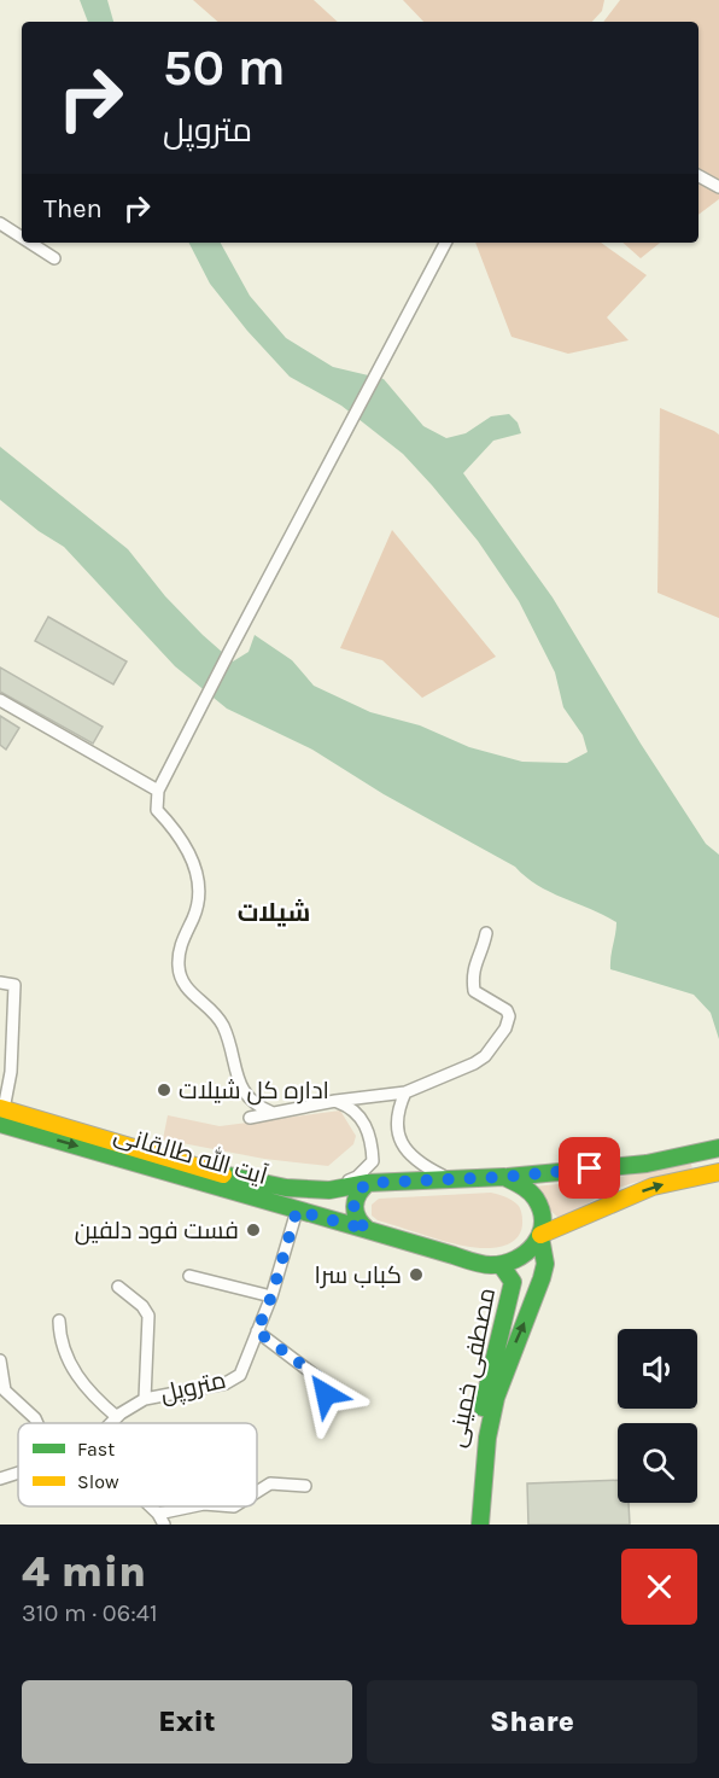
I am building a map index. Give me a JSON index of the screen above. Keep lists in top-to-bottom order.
{
  "streets": {
    "main road": ["آیت الله طالقانی", "مصطفی خمینی"],
    "street": ["متروپل"]
  },
  "crossings": [
    ["آیت الله طالقانی", "مصطفی خمینی"],
    ["آیت الله طالقانی", "متروپل"]
  ],
  "districts": ["شیلات"],
  "places": ["اداره کل شیلات", "فست فود دلفین", "کباب سرا"],
  "legend": ["Fast", "Slow"],
  "page": {
    "turn": ["50 m", "متروپل"],
    "then": "Then",
    "heading": ["4 min", "310 m · 06:41"],
    "buttons": ["Exit", "Share"]
  }
}
